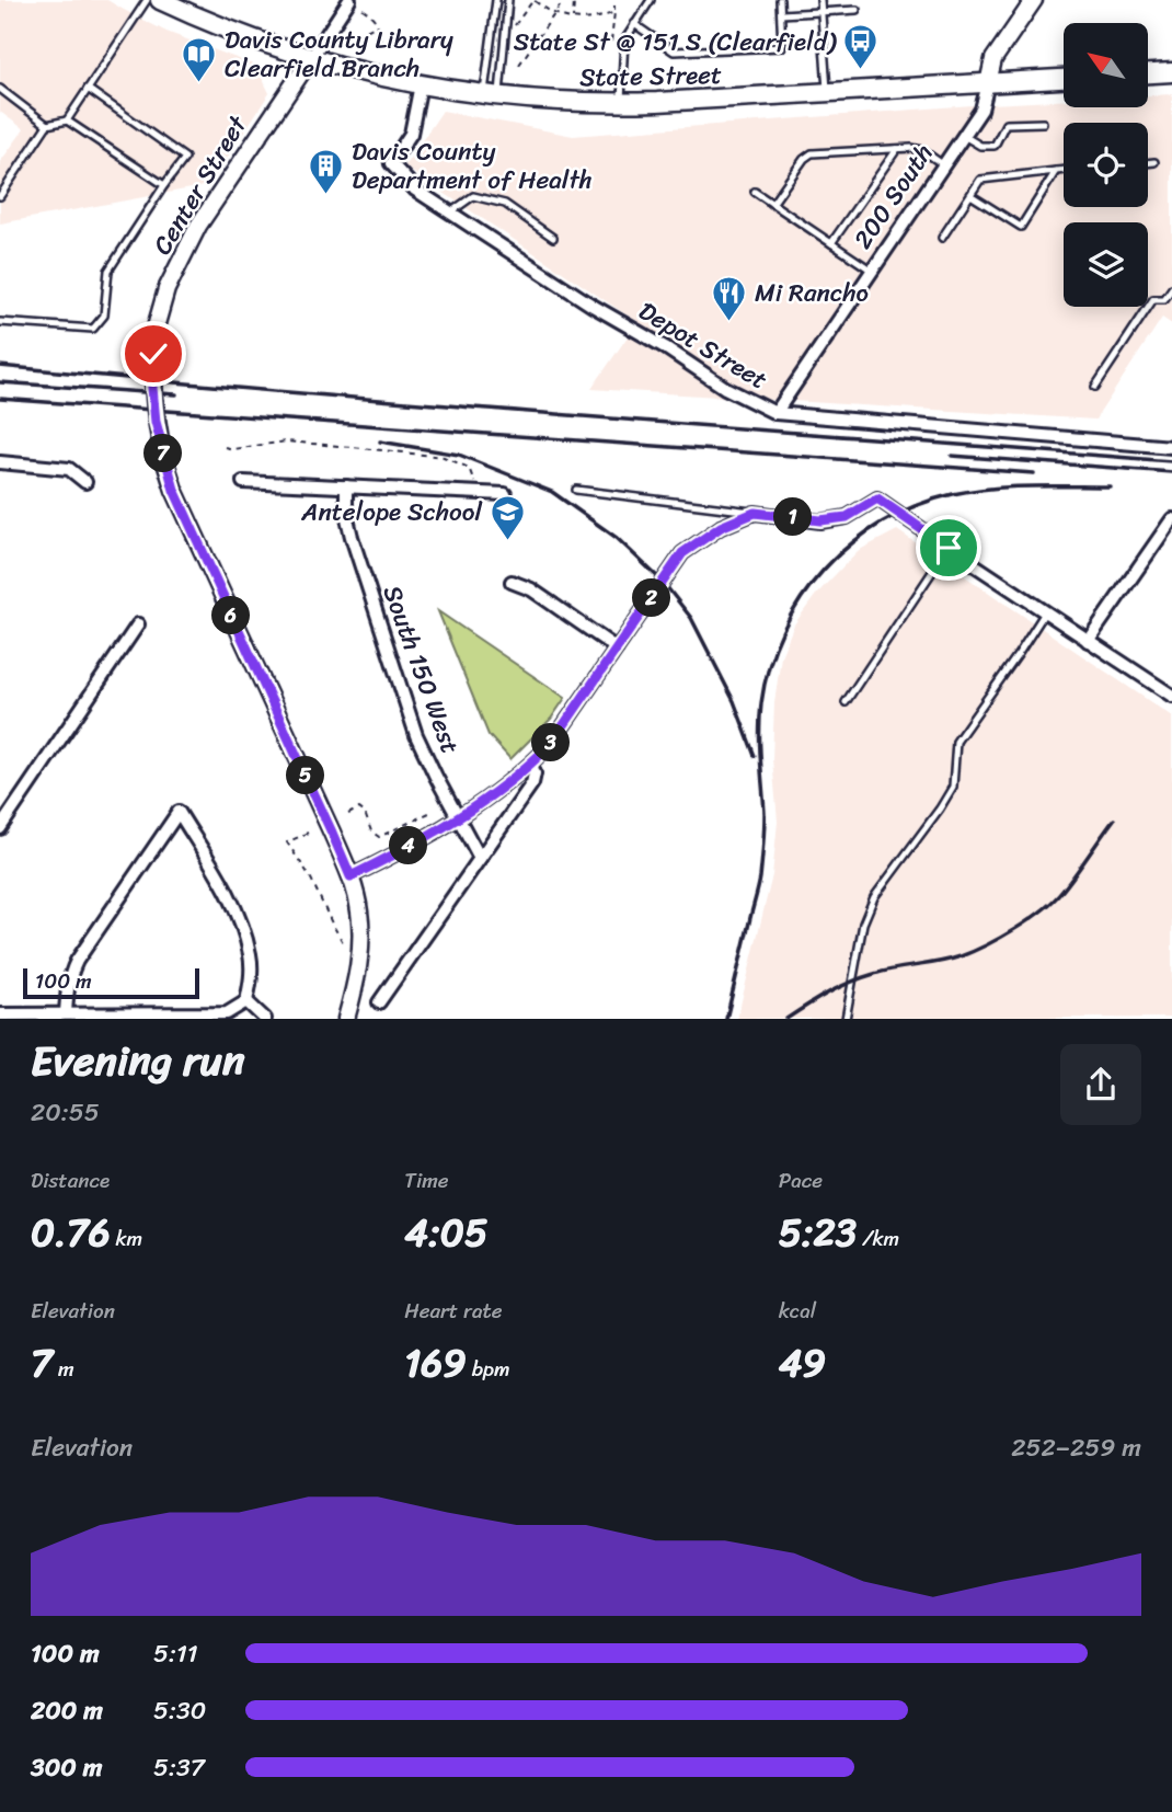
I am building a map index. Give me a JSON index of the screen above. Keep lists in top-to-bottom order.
{
  "streets": {
    "main road": ["State Street"],
    "street": [
      "Center Street",
      "200 South",
      "Depot Street",
      "South 150 West"
    ]
  },
  "crossings": [
    ["State Street", "Center Street"],
    ["State Street", "200 South"],
    ["State Street", "Depot Street"],
    ["200 South", "Depot Street"]
  ],
  "places": {
    "bus stop": ["State St @ 151 S (Clearfield)"],
    "library": ["Davis County Library Clearfield Branch"],
    "building": ["Davis County Department of Health"],
    "restaurant": ["Mi Rancho"],
    "school or university": ["Antelope School"]
  },
  "scale_bar": "100 m",
  "north": "top left",
  "page": {
    "pins": [
      "7",
      "1",
      "2",
      "6",
      "3",
      "5",
      "4"
    ],
    "scale": "100 m",
    "heading": ["Evening run", "20:55"],
    "stats": [
      ["Distance", "0.76 km"],
      ["Time", "4:05"],
      ["Pace", "5:23 /km"],
      ["Elevation", "7 m"],
      ["Heart rate", "169 bpm"],
      ["kcal", "49"]
    ],
    "chart": ["Elevation", "252–259 m"],
    "list": [
      {
        "name": "100 m",
        "note": "5:11"
      },
      {
        "name": "200 m",
        "note": "5:30"
      },
      {
        "name": "300 m",
        "note": "5:37"
      }
    ]
  }
}
